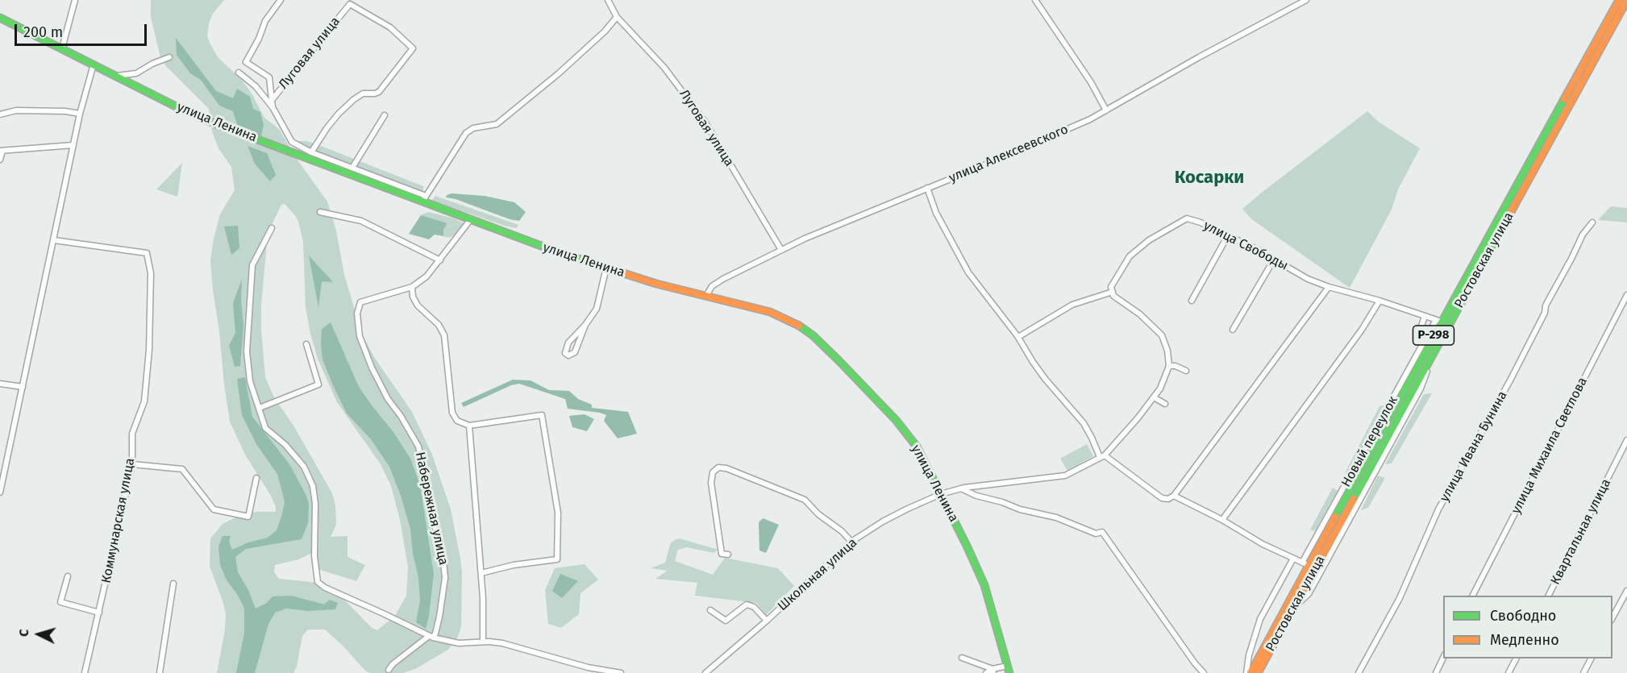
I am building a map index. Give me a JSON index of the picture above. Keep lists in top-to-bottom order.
{
  "streets": {
    "main road": ["улица Ленина", "Ростовская улица", "Р-298"],
    "street": [
      "Луговая улица",
      "улица Алексеевского",
      "улица Свободы",
      "Новый переулок",
      "улица Михаила Светлова",
      "улица Ивана Бунина",
      "Набережная улица",
      "Коммунарская улица",
      "Квартальная улица",
      "Школьная улица"
    ]
  },
  "crossings": [
    ["Луговая улица", "улица Ленина"],
    ["Луговая улица", "улица Алексеевского"],
    ["улица Ленина", "улица Алексеевского"],
    ["улица Ленина", "Набережная улица"],
    ["улица Ленина", "Школьная улица"],
    ["улица Свободы", "Ростовская улица"],
    ["улица Свободы", "Новый переулок"],
    ["Ростовская улица", "Новый переулок"]
  ],
  "districts": ["Косарки"],
  "legend": ["Свободно", "Медленно"],
  "scale_bar": "200 m",
  "north": "left"
}
